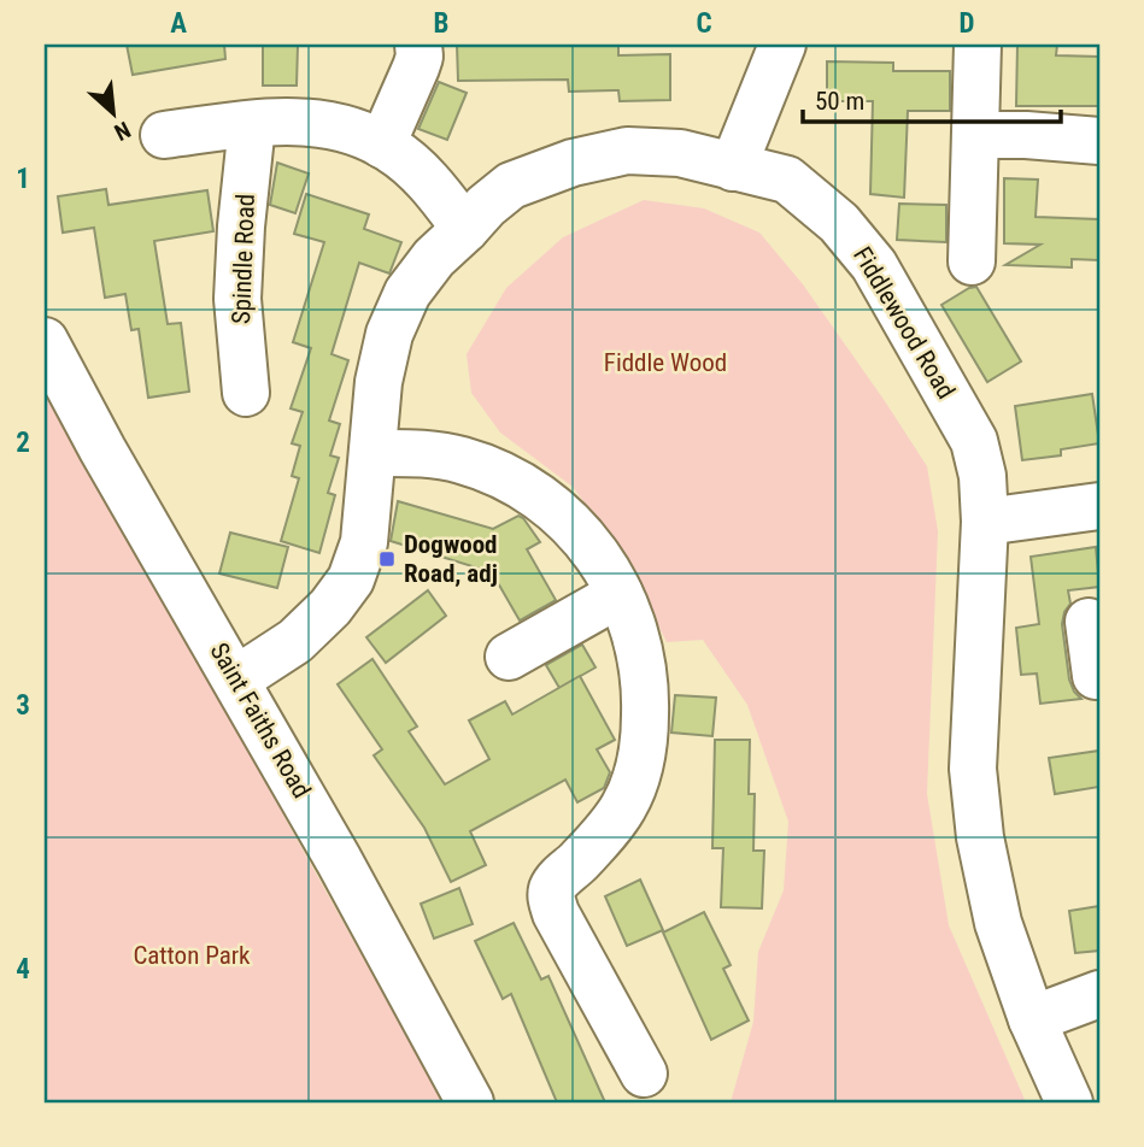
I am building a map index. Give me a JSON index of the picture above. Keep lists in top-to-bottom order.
{
  "streets": {
    "street": ["Spindle Road", "Fiddlewood Road", "Saint Faiths Road"]
  },
  "crossings": [
    ["Fiddlewood Road", "Saint Faiths Road"]
  ],
  "parks": ["Fiddle Wood", "Catton Park"],
  "places": {
    "transit": ["Dogwood Road, adj"]
  },
  "scale_bar": "50 m",
  "north": "bottom right",
  "grid": {
    "columns": [
      "A",
      "B",
      "C",
      "D"
    ],
    "rows": [
      "1",
      "2",
      "3",
      "4"
    ]
  }
}
